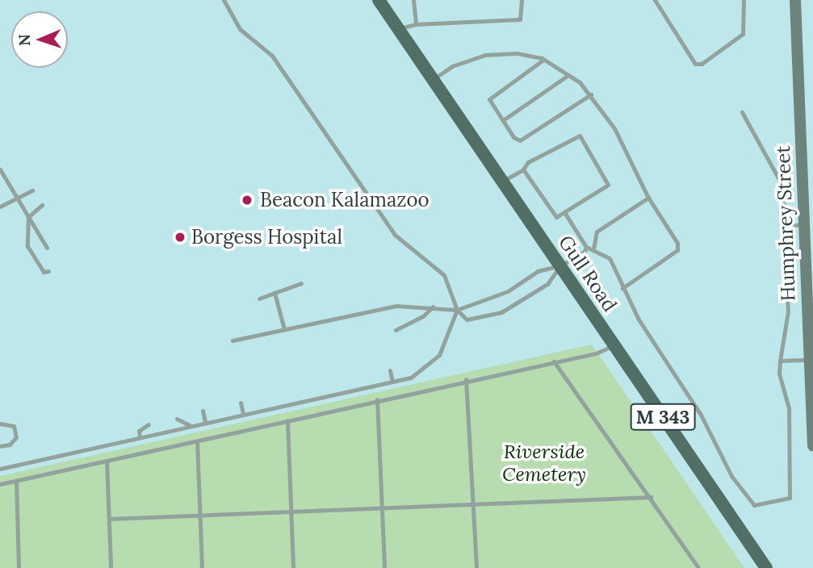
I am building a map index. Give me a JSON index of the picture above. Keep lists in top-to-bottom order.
{
  "streets": {
    "main road": ["Gull Road", "M 343"],
    "street": ["Humphrey Street"]
  },
  "parks": ["Riverside Cemetery"],
  "places": ["Beacon Kalamazoo", "Borgess Hospital"],
  "north": "left"
}
